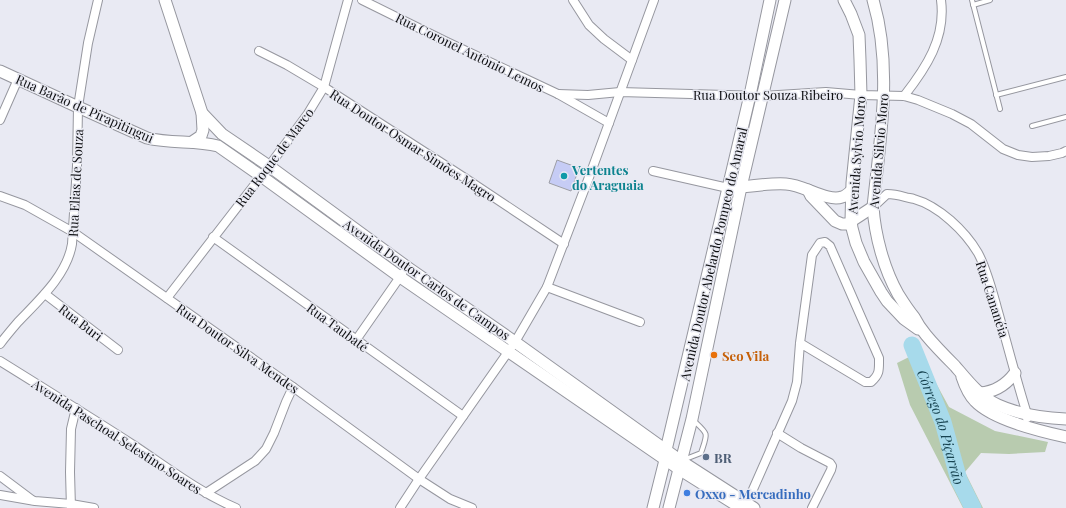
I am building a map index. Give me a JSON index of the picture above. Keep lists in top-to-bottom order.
{
  "streets": {
    "main road": [
      "Rua Barão de Pirapitingui",
      "Avenida Silvio Moro",
      "Avenida Sylvio Moro",
      "Avenida Doutor Abelardo Pompeo do Amaral",
      "Avenida Doutor Carlos de Campos"
    ],
    "street": [
      "Rua Coronel Antônio Lemos",
      "Rua Doutor Souza Ribeiro",
      "Rua Doutor Osmar Simões Magro",
      "Rua Roque de Marco",
      "Rua Elias de Souza",
      "Rua Cananéia",
      "Rua Buri",
      "Rua Taubaté",
      "Rua Doutor Silva Mendes",
      "Avenida Paschoal Selestino Soares"
    ]
  },
  "crossings": [
    ["Rua Coronel Antônio Lemos", "Rua Doutor Souza Ribeiro"],
    ["Rua Doutor Souza Ribeiro", "Avenida Silvio Moro"],
    ["Rua Doutor Souza Ribeiro", "Avenida Sylvio Moro"],
    ["Rua Doutor Souza Ribeiro", "Avenida Doutor Abelardo Pompeo do Amaral"],
    ["Rua Barão de Pirapitingui", "Rua Elias de Souza"],
    ["Rua Barão de Pirapitingui", "Avenida Doutor Carlos de Campos"],
    ["Rua Doutor Osmar Simões Magro", "Rua Roque de Marco"],
    ["Avenida Silvio Moro", "Avenida Sylvio Moro"],
    ["Avenida Silvio Moro", "Rua Cananéia"],
    ["Rua Roque de Marco", "Avenida Doutor Carlos de Campos"],
    ["Rua Roque de Marco", "Rua Taubaté"],
    ["Rua Roque de Marco", "Rua Doutor Silva Mendes"],
    ["Rua Elias de Souza", "Rua Buri"],
    ["Rua Elias de Souza", "Rua Doutor Silva Mendes"],
    ["Avenida Doutor Abelardo Pompeo do Amaral", "Avenida Doutor Carlos de Campos"]
  ],
  "water": ["Córrego do Piçarrão"],
  "places": [
    "Vertentes do Araguaia",
    "Seo Vila",
    "BR",
    "Oxxo - Mercadinho"
  ]
}
